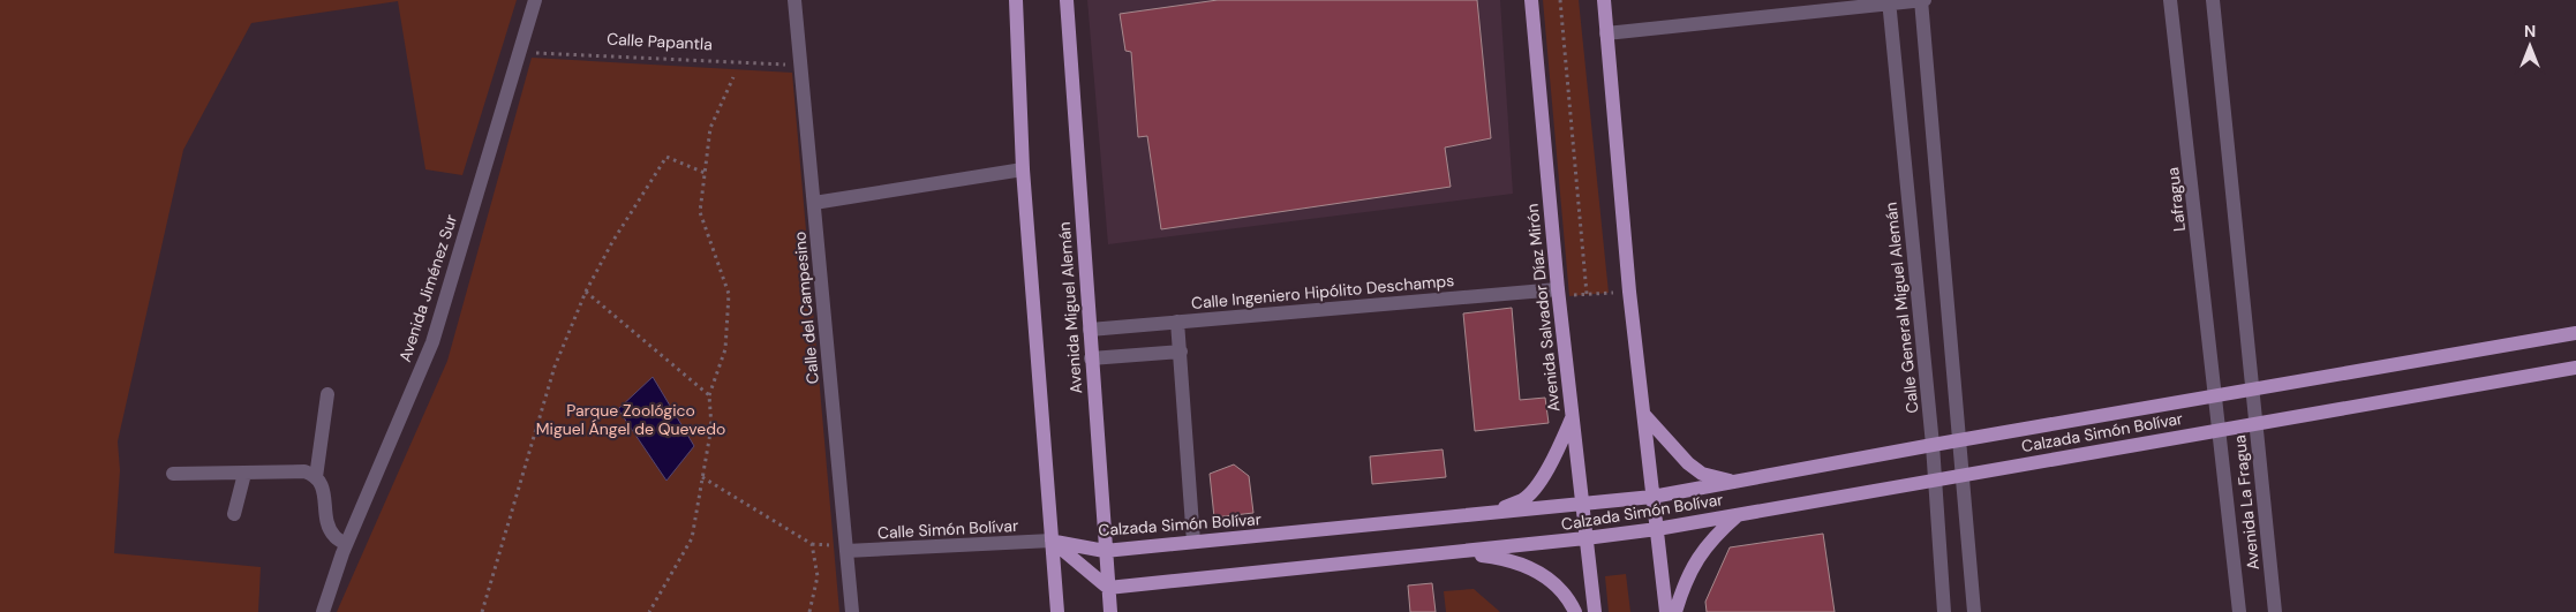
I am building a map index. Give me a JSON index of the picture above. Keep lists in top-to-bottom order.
{
  "streets": {
    "main road": ["Avenida Miguel Alemán", "Avenida Salvador Díaz Mirón", "Calzada Simón Bolívar"],
    "street": [
      "Lafragua",
      "Avenida Jiménez Sur",
      "Calle Ingeniero Hipólito Deschamps",
      "Calle del Campesino",
      "Calle General Miguel Alemán",
      "Avenida La Fragua",
      "Calle Simón Bolívar"
    ],
    "path": ["Calle Papantla"]
  },
  "crossings": [
    ["Calle Papantla", "Avenida Jiménez Sur"],
    ["Calle Papantla", "Calle del Campesino"],
    ["Lafragua", "Calzada Simón Bolívar"],
    ["Lafragua", "Avenida La Fragua"],
    ["Calle Ingeniero Hipólito Deschamps", "Avenida Miguel Alemán"],
    ["Calle Ingeniero Hipólito Deschamps", "Avenida Salvador Díaz Mirón"],
    ["Calle del Campesino", "Calle Simón Bolívar"],
    ["Avenida Miguel Alemán", "Calzada Simón Bolívar"],
    ["Avenida Salvador Díaz Mirón", "Calzada Simón Bolívar"],
    ["Calle General Miguel Alemán", "Calzada Simón Bolívar"],
    ["Calzada Simón Bolívar", "Avenida La Fragua"],
    ["Calzada Simón Bolívar", "Calle Simón Bolívar"]
  ],
  "parks": ["Parque Zoológico Miguel Ángel de Quevedo"],
  "north": "top"
}
